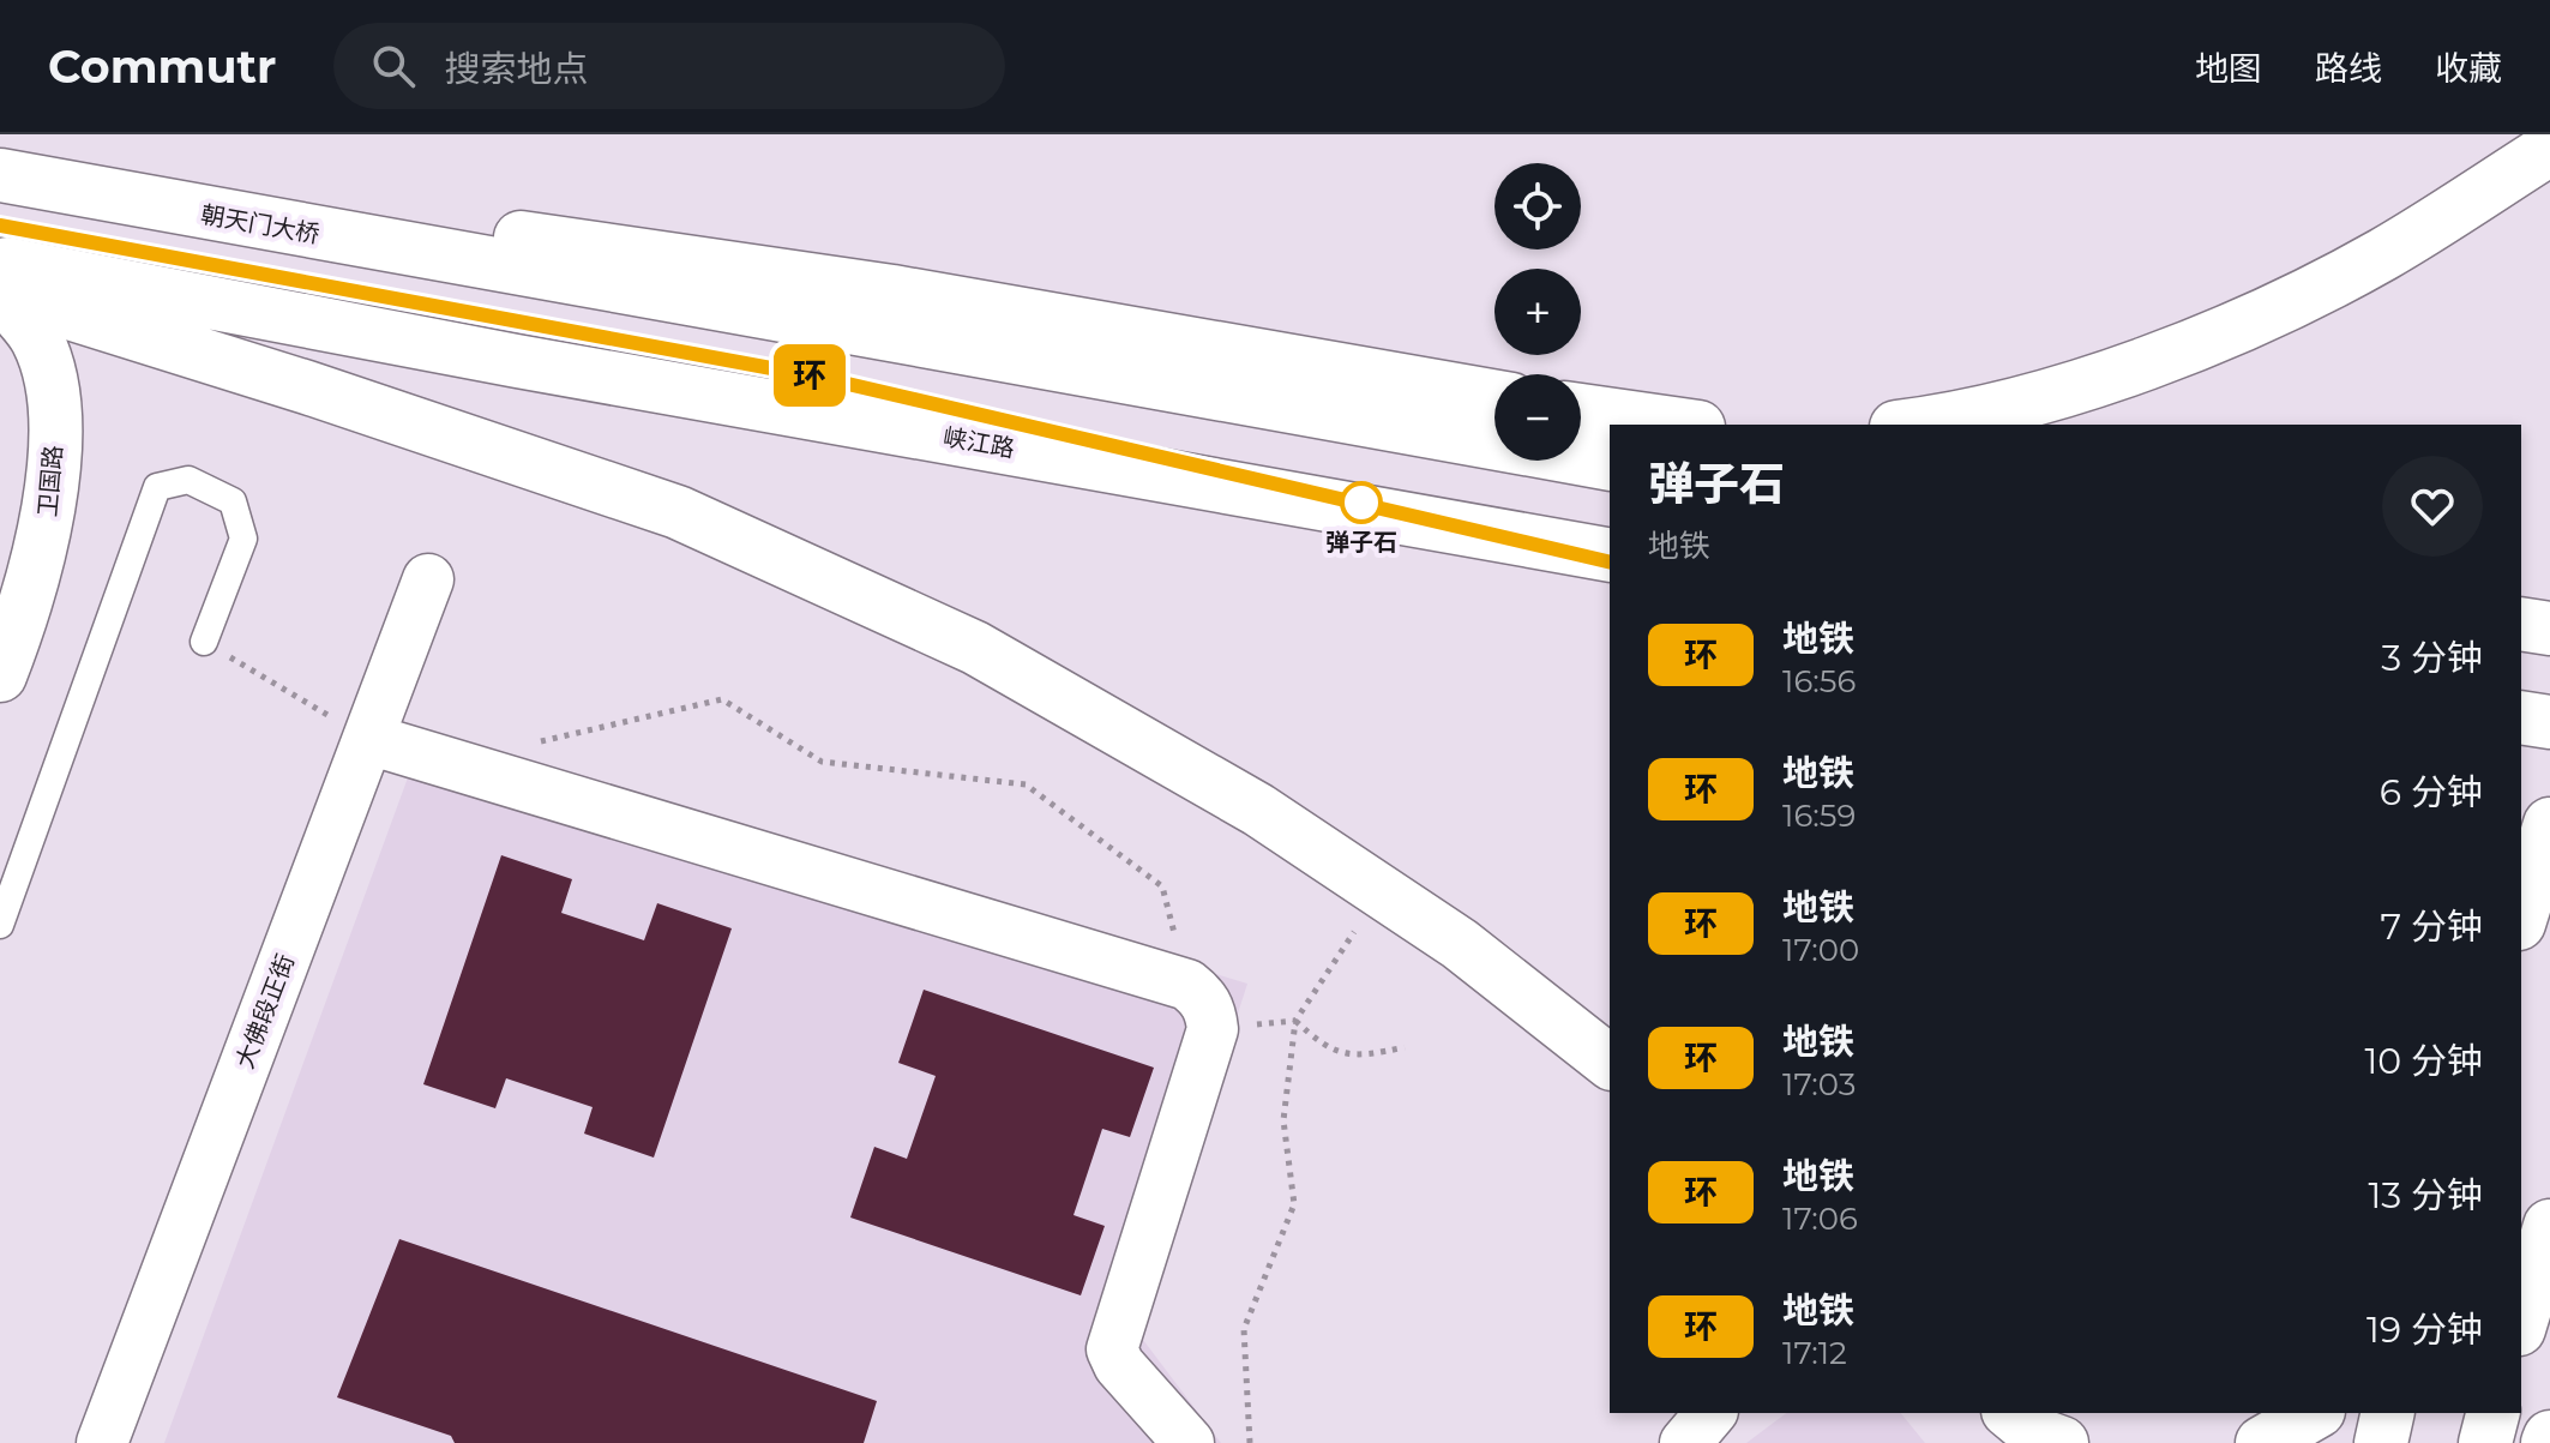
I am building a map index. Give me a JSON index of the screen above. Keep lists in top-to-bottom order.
{
  "streets": {
    "main road": ["朝天门大桥", "峡江路", "卫国路"],
    "street": ["大佛段正街"]
  },
  "places": ["弹子石"],
  "lines": ["metro line 环"],
  "page": {
    "header": "Commutr",
    "search": "搜索地点",
    "nav": ["地图", "路线", "收藏"],
    "on_map": "环",
    "map_buttons": ["+", "−"],
    "heading": ["弹子石", "地铁"],
    "list": [
      {
        "mark": "环",
        "name": "地铁",
        "note": "16:56",
        "value": "3 分钟"
      },
      {
        "mark": "环",
        "name": "地铁",
        "note": "16:59",
        "value": "6 分钟"
      },
      {
        "mark": "环",
        "name": "地铁",
        "note": "17:00",
        "value": "7 分钟"
      },
      {
        "mark": "环",
        "name": "地铁",
        "note": "17:03",
        "value": "10 分钟"
      },
      {
        "mark": "环",
        "name": "地铁",
        "note": "17:06",
        "value": "13 分钟"
      },
      {
        "mark": "环",
        "name": "地铁",
        "note": "17:12",
        "value": "19 分钟"
      }
    ]
  }
}
